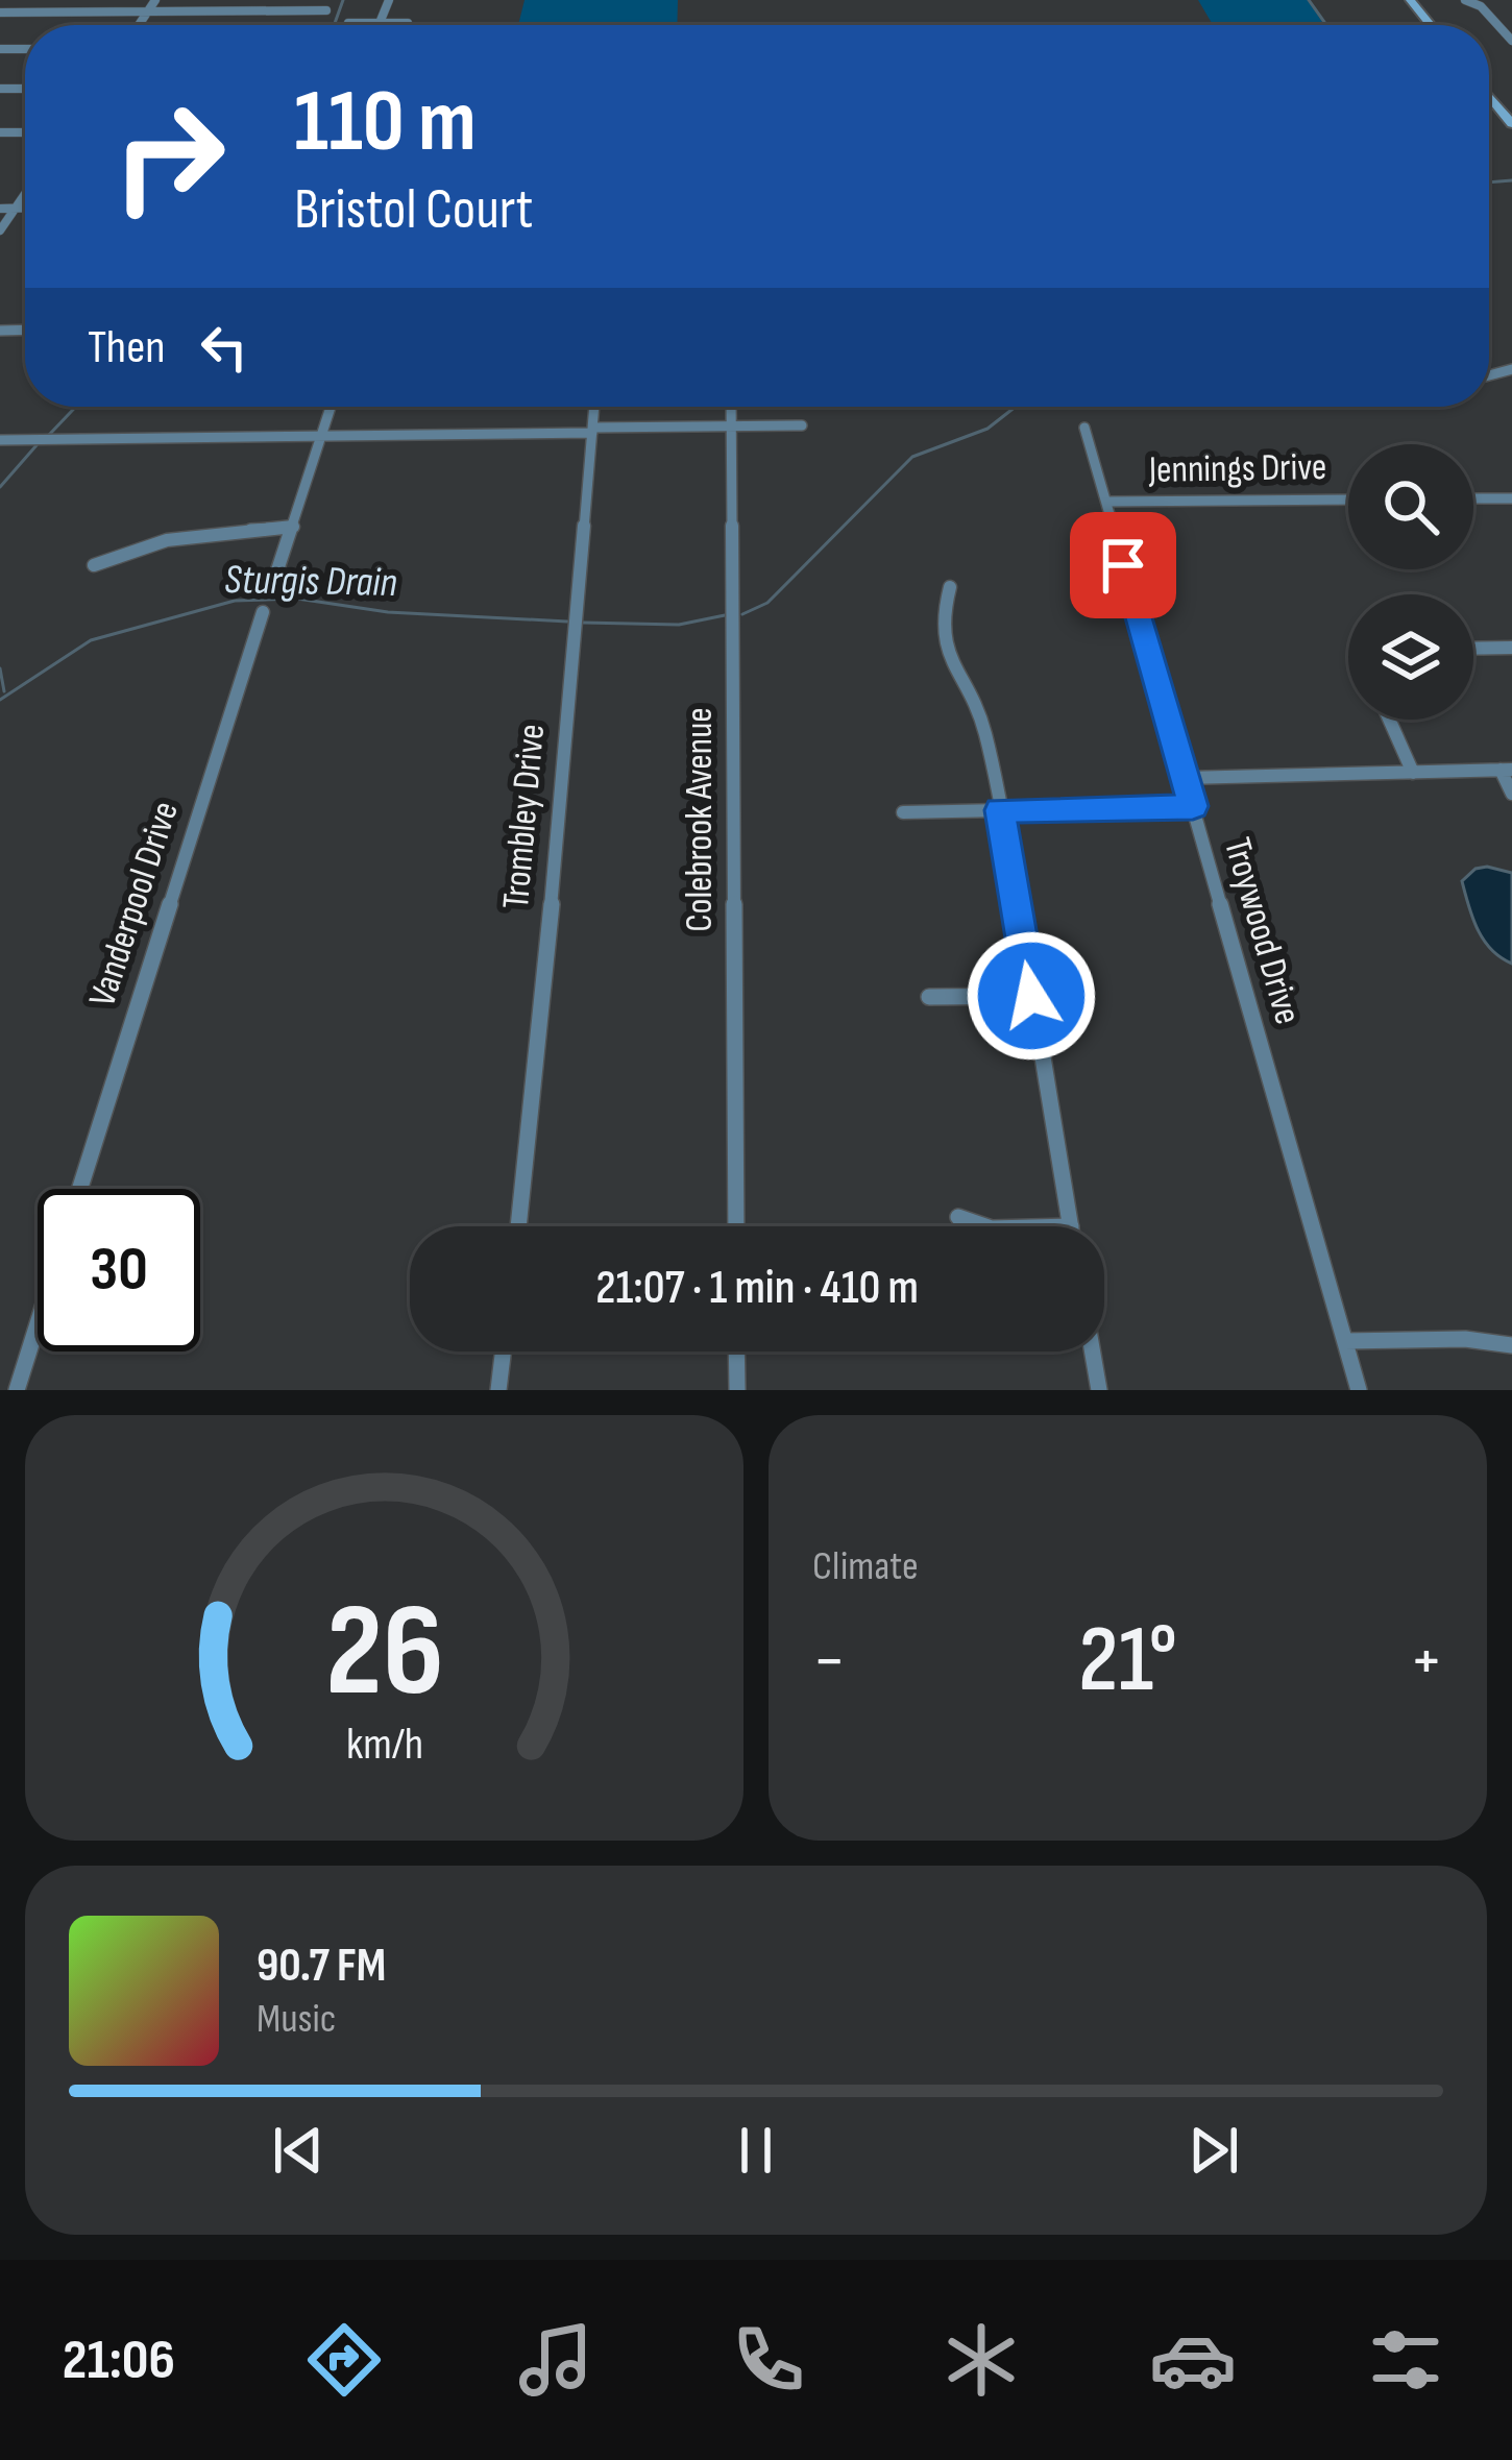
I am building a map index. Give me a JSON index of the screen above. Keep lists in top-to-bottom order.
{
  "streets": {
    "street": [
      "Jennings Drive",
      "Trombley Drive",
      "Colebrook Avenue",
      "Vanderpool Drive",
      "Troywood Drive"
    ]
  },
  "crossings": [
    ["Jennings Drive", "Troywood Drive"]
  ],
  "water": ["Sturgis Drain"],
  "page": {
    "turn": ["110 m", "Bristol Court"],
    "then": "Then",
    "limit": "30",
    "trip": "21:07 · 1 min · 410 m",
    "tile": "Climate",
    "heat": ["−", "21°", "+"],
    "song": ["90.7 FM", "Music"],
    "tabs": "21:06",
    "gauge": ["26", "km/h"]
  }
}
